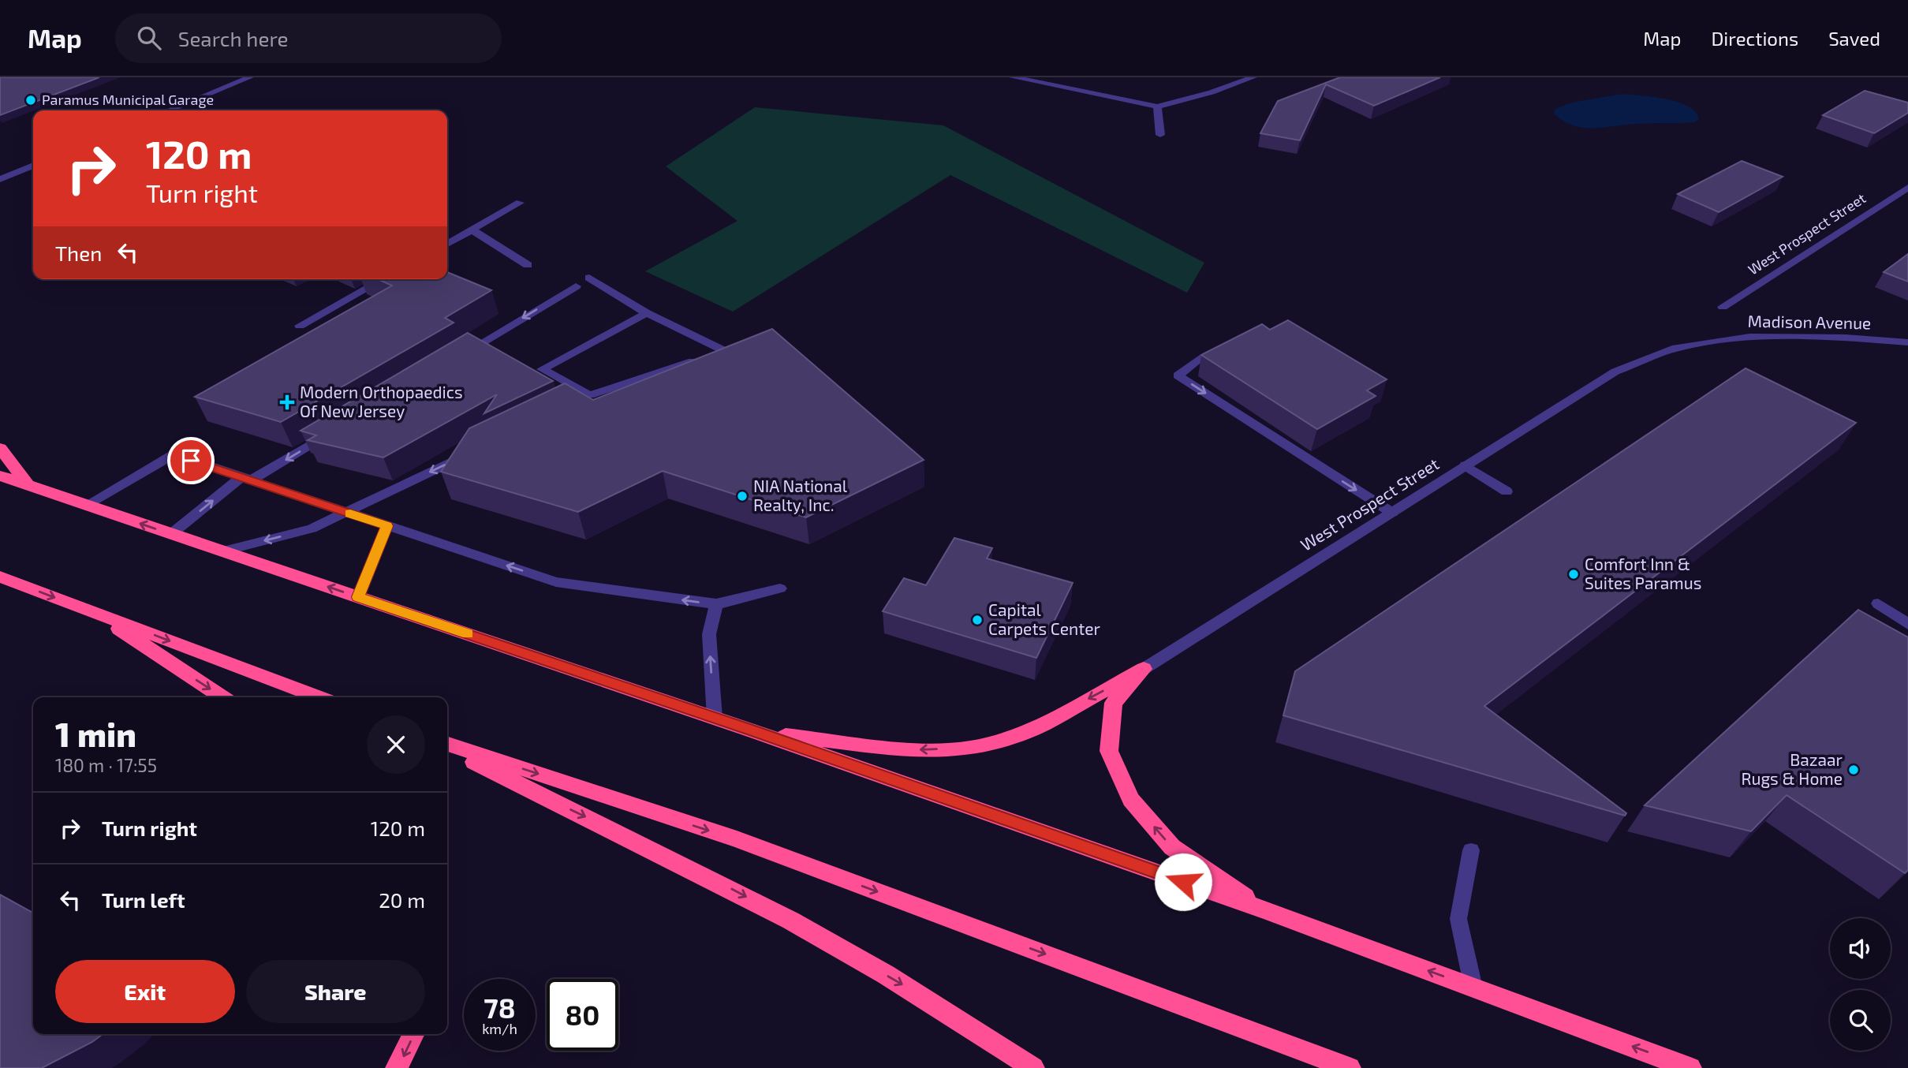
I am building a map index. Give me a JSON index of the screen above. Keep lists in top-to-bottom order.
{
  "streets": {
    "street": ["West Prospect Street", "Madison Avenue"]
  },
  "crossings": [
    ["West Prospect Street", "Madison Avenue"]
  ],
  "places": {
    "other": [
      "Paramus Municipal Garage",
      "NIA National Realty, Inc.",
      "Comfort Inn & Suites Paramus",
      "Capital Carpets Center",
      "Bazaar Rugs & Home"
    ],
    "health": ["Modern Orthopaedics Of New Jersey"]
  },
  "page": {
    "header": "Map",
    "search": "Search here",
    "nav": ["Map", "Directions", "Saved"],
    "turn": ["120 m", "Turn right"],
    "then": "Then",
    "heading": ["1 min", "180 m · 17:55"],
    "list": [
      {
        "name": "Turn right",
        "value": "120 m"
      },
      {
        "name": "Turn left",
        "value": "20 m"
      }
    ],
    "buttons": ["Exit", "Share"],
    "speed": "78 km/h",
    "limit": "80"
  }
}
